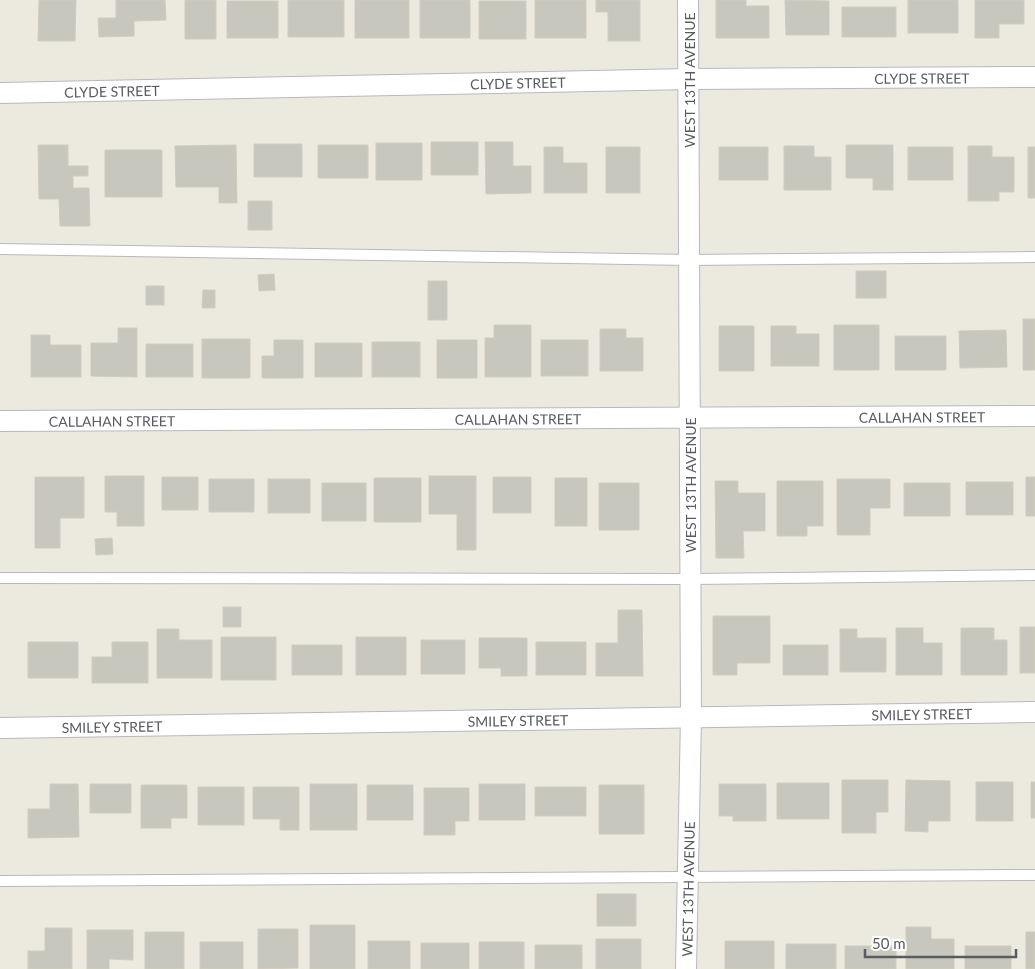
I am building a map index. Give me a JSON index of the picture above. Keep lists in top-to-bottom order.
{
  "streets": {
    "street": [
      "CLYDE STREET",
      "WEST 13TH AVENUE",
      "CALLAHAN STREET",
      "SMILEY STREET"
    ]
  },
  "crossings": [
    ["CLYDE STREET", "WEST 13TH AVENUE"],
    ["WEST 13TH AVENUE", "CALLAHAN STREET"],
    ["WEST 13TH AVENUE", "SMILEY STREET"]
  ],
  "scale_bar": "50 m"
}
